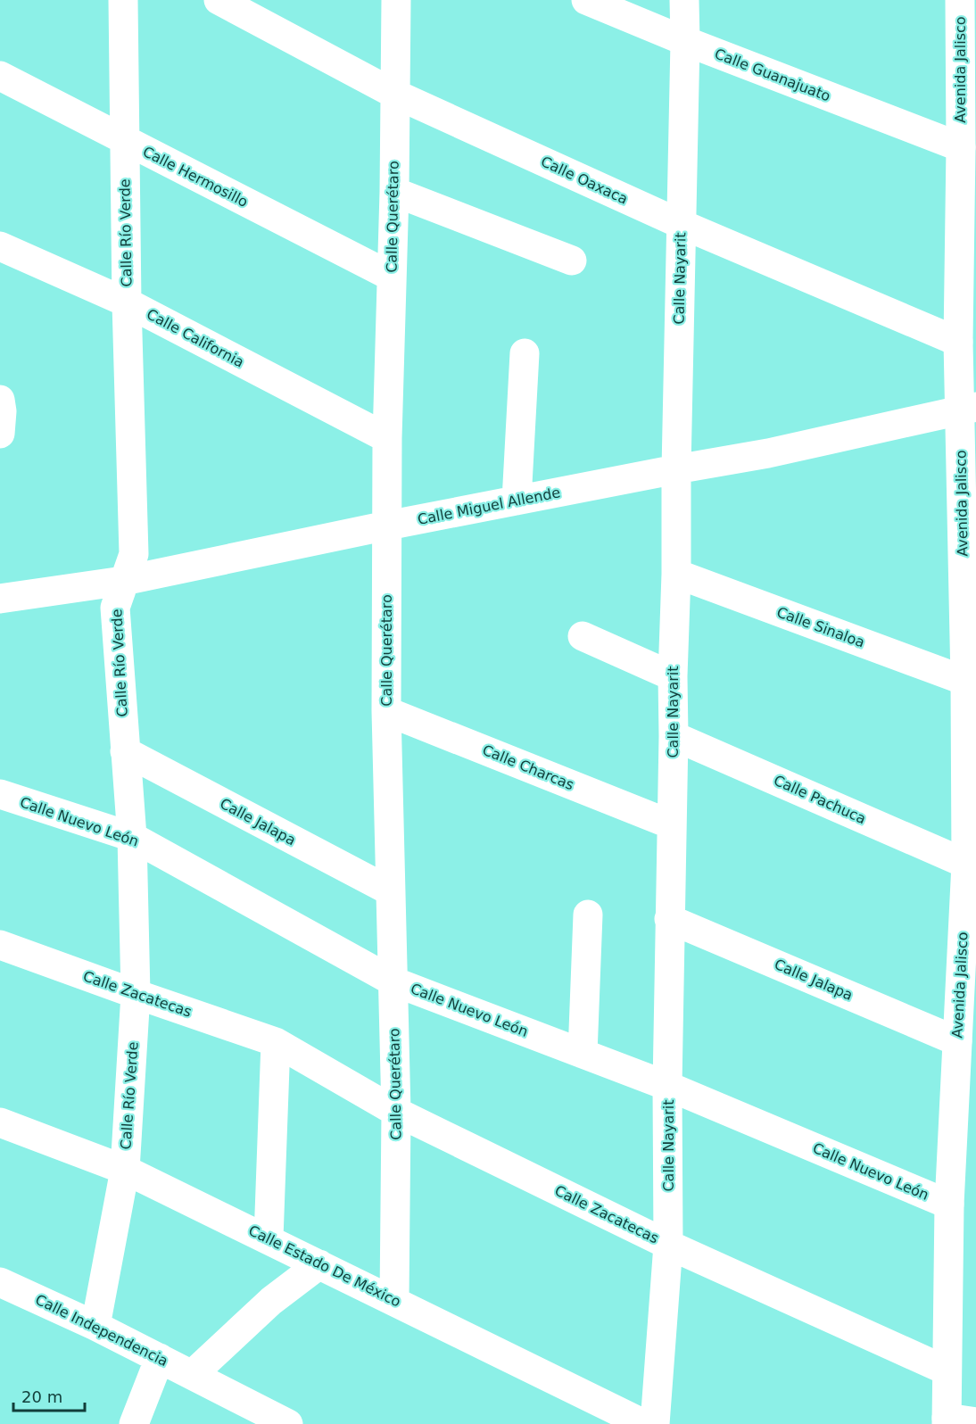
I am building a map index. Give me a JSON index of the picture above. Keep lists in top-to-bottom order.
{
  "streets": {
    "street": [
      "Avenida Jalisco",
      "Calle Guanajuato",
      "Calle Hermosillo",
      "Calle Oaxaca",
      "Calle Querétaro",
      "Calle Río Verde",
      "Calle Nayarit",
      "Calle California",
      "Calle Miguel Allende",
      "Calle Sinaloa",
      "Calle Charcas",
      "Calle Pachuca",
      "Calle Nuevo León",
      "Calle Jalapa",
      "Calle Zacatecas",
      "Calle Estado De México",
      "Calle Independencia"
    ]
  },
  "crossings": [
    ["Avenida Jalisco", "Calle Guanajuato"],
    ["Avenida Jalisco", "Calle Oaxaca"],
    ["Avenida Jalisco", "Calle Miguel Allende"],
    ["Avenida Jalisco", "Calle Sinaloa"],
    ["Avenida Jalisco", "Calle Pachuca"],
    ["Avenida Jalisco", "Calle Nuevo León"],
    ["Avenida Jalisco", "Calle Jalapa"],
    ["Avenida Jalisco", "Calle Zacatecas"],
    ["Calle Guanajuato", "Calle Nayarit"],
    ["Calle Hermosillo", "Calle Querétaro"],
    ["Calle Hermosillo", "Calle Río Verde"],
    ["Calle Oaxaca", "Calle Querétaro"],
    ["Calle Oaxaca", "Calle Nayarit"],
    ["Calle Querétaro", "Calle California"],
    ["Calle Querétaro", "Calle Miguel Allende"],
    ["Calle Querétaro", "Calle Charcas"],
    ["Calle Querétaro", "Calle Nuevo León"],
    ["Calle Querétaro", "Calle Jalapa"],
    ["Calle Querétaro", "Calle Zacatecas"],
    ["Calle Querétaro", "Calle Estado De México"],
    ["Calle Río Verde", "Calle California"],
    ["Calle Río Verde", "Calle Miguel Allende"],
    ["Calle Río Verde", "Calle Nuevo León"],
    ["Calle Río Verde", "Calle Jalapa"],
    ["Calle Río Verde", "Calle Zacatecas"],
    ["Calle Río Verde", "Calle Estado De México"],
    ["Calle Río Verde", "Calle Independencia"],
    ["Calle Nayarit", "Calle Miguel Allende"],
    ["Calle Nayarit", "Calle Sinaloa"],
    ["Calle Nayarit", "Calle Charcas"],
    ["Calle Nayarit", "Calle Pachuca"],
    ["Calle Nayarit", "Calle Nuevo León"],
    ["Calle Nayarit", "Calle Jalapa"],
    ["Calle Nayarit", "Calle Zacatecas"]
  ],
  "scale_bar": "20 m"
}
